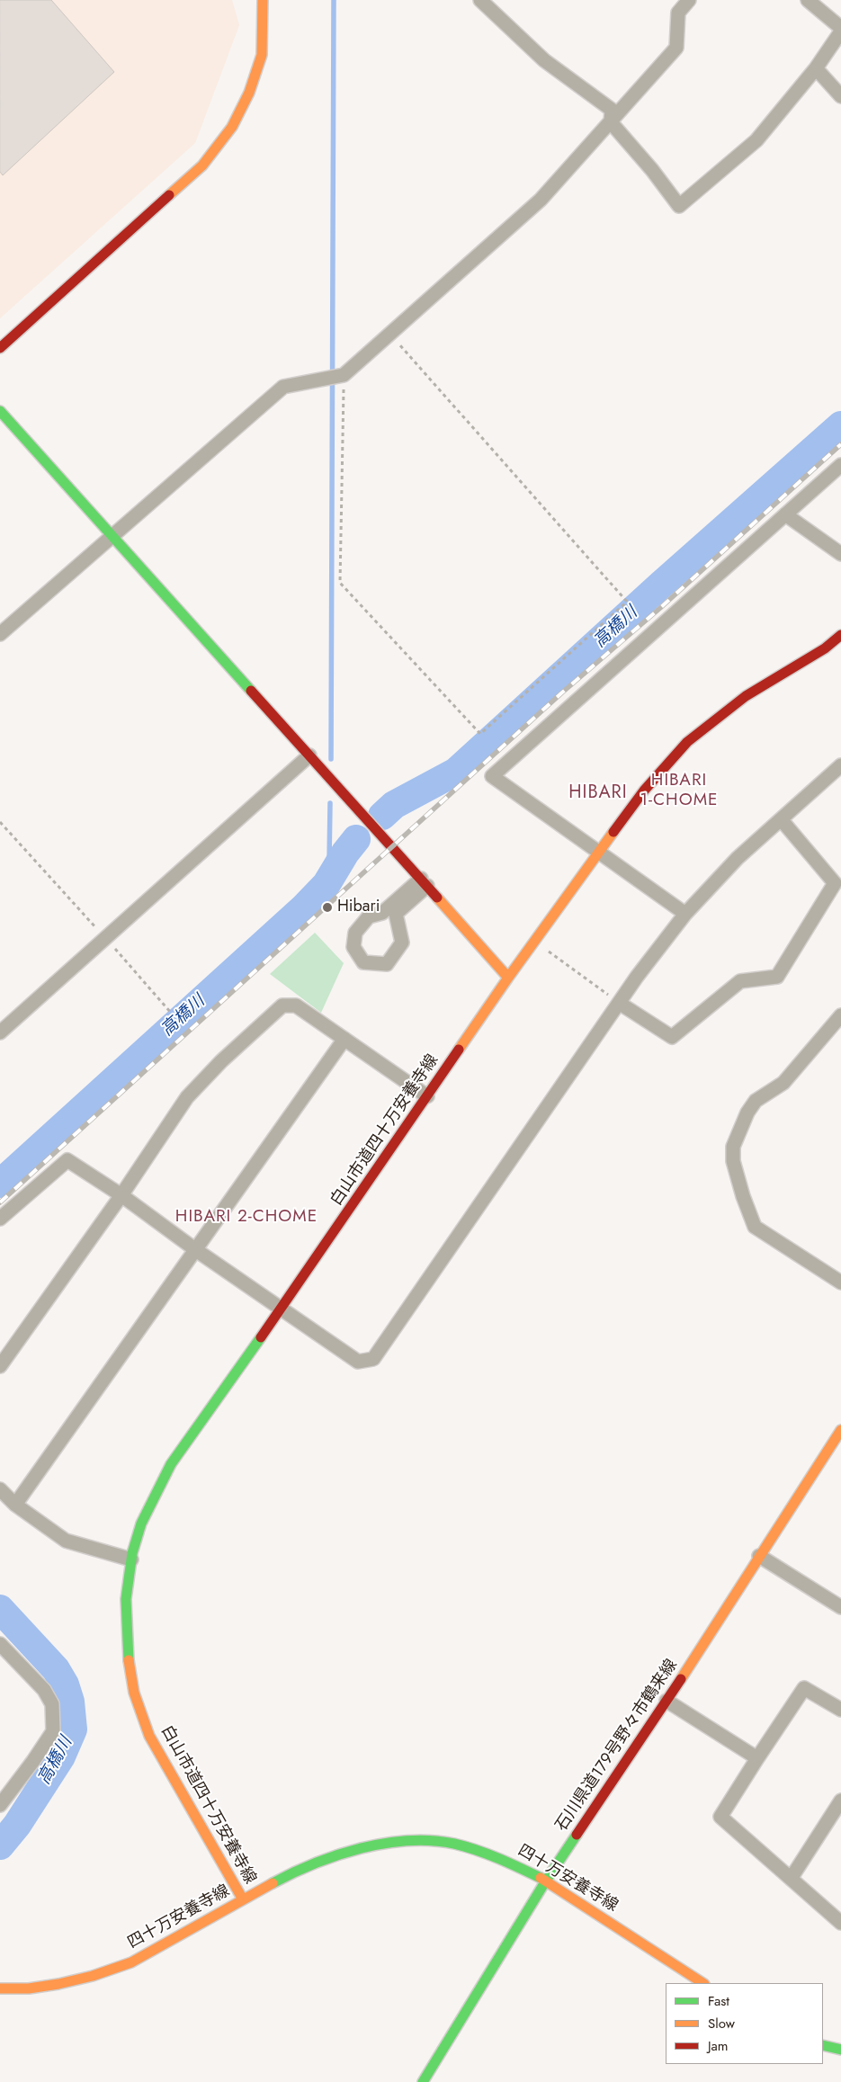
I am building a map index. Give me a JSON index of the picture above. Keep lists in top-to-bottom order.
{
  "streets": {
    "street": ["白山市道四十万安養寺線", "石川県道179号野々市鶴来線", "四十万安養寺線"]
  },
  "crossings": [
    ["白山市道四十万安養寺線", "四十万安養寺線"],
    ["石川県道179号野々市鶴来線", "四十万安養寺線"]
  ],
  "districts": ["HIBARI 1-CHOME", "HIBARI", "HIBARI 2-CHOME"],
  "water": ["高橋川"],
  "places": ["Hibari"],
  "legend": ["Fast", "Slow", "Jam"]
}
